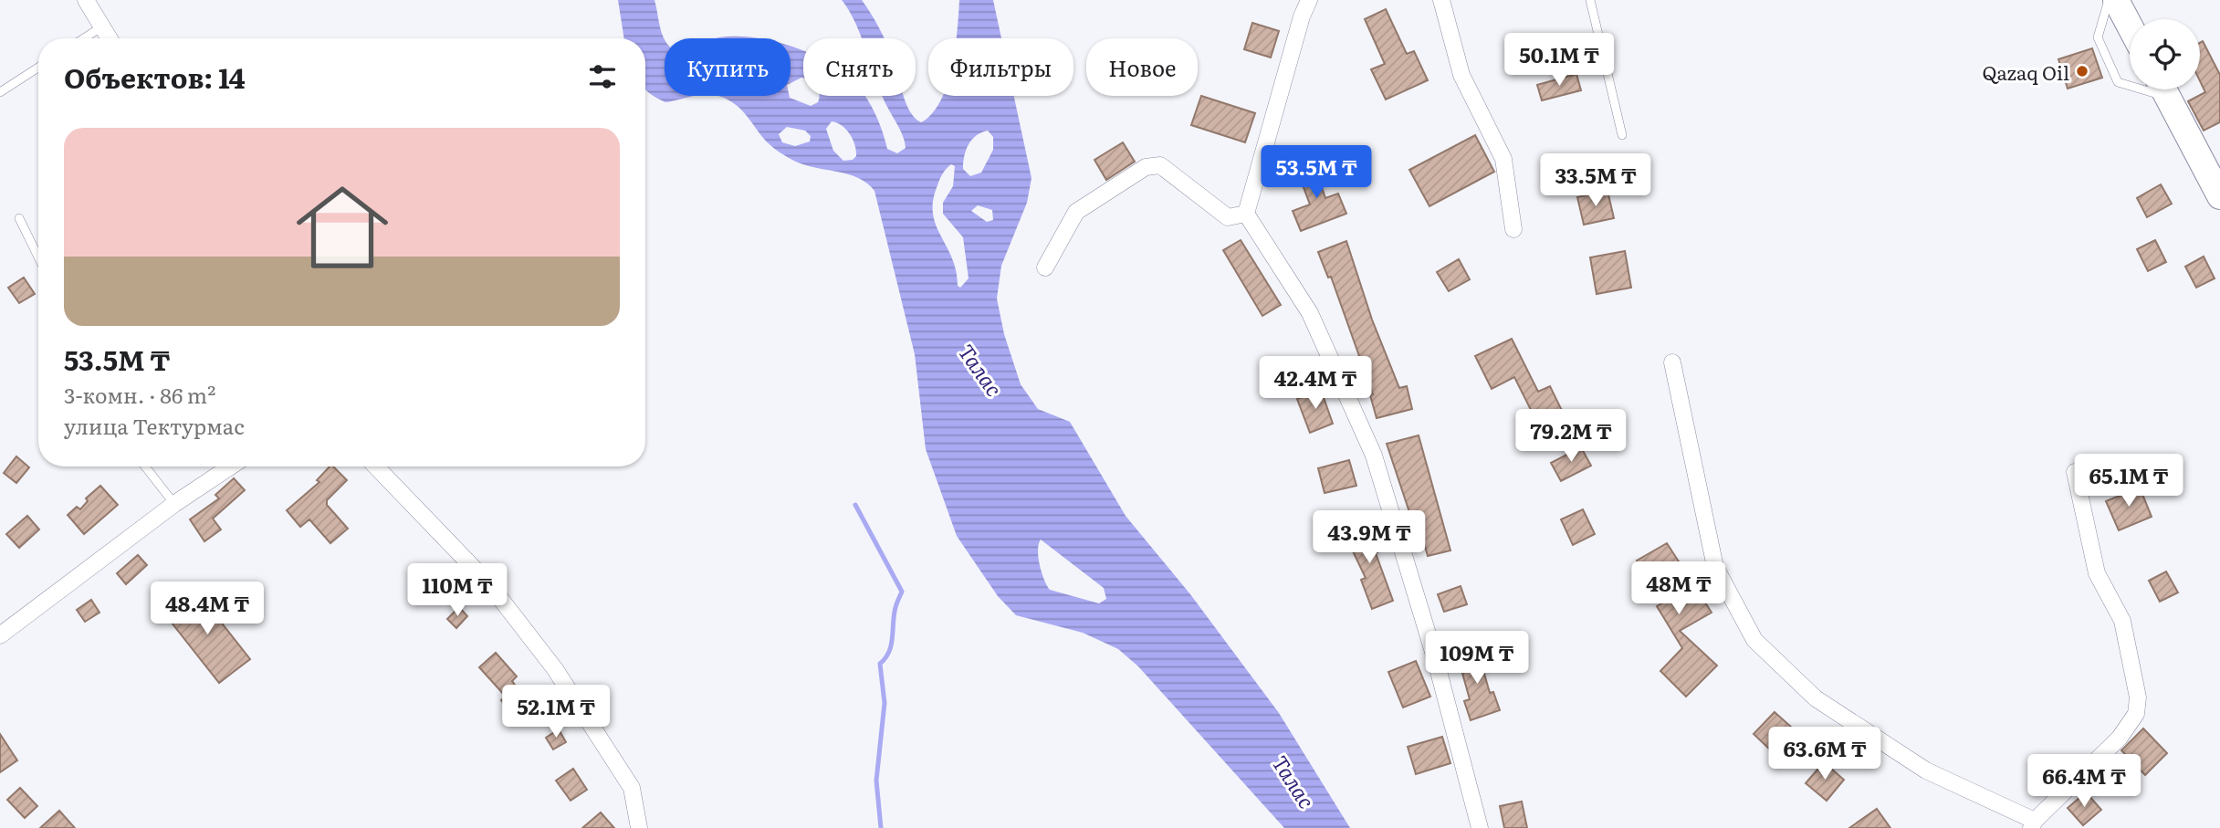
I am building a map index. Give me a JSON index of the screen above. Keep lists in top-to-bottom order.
{
  "water": ["Талас"],
  "places": ["Qazaq Oil"],
  "page": {
    "price": [
      "50.1M ₸",
      "53.5M ₸",
      "33.5M ₸",
      "42.4M ₸",
      "79.2M ₸",
      "65.1M ₸",
      "43.9M ₸",
      "48M ₸",
      "110M ₸",
      "48.4M ₸",
      "109M ₸",
      "52.1M ₸",
      "63.6M ₸",
      "66.4M ₸"
    ],
    "chip": [
      "Купить",
      "Снять",
      "Фильтры",
      "Новое"
    ],
    "heading": "Объектов: 14",
    "list": [
      {
        "name": "53.5M ₸",
        "note": "3-комн. · 86 m² · улица Тектурмас"
      }
    ]
  }
}
